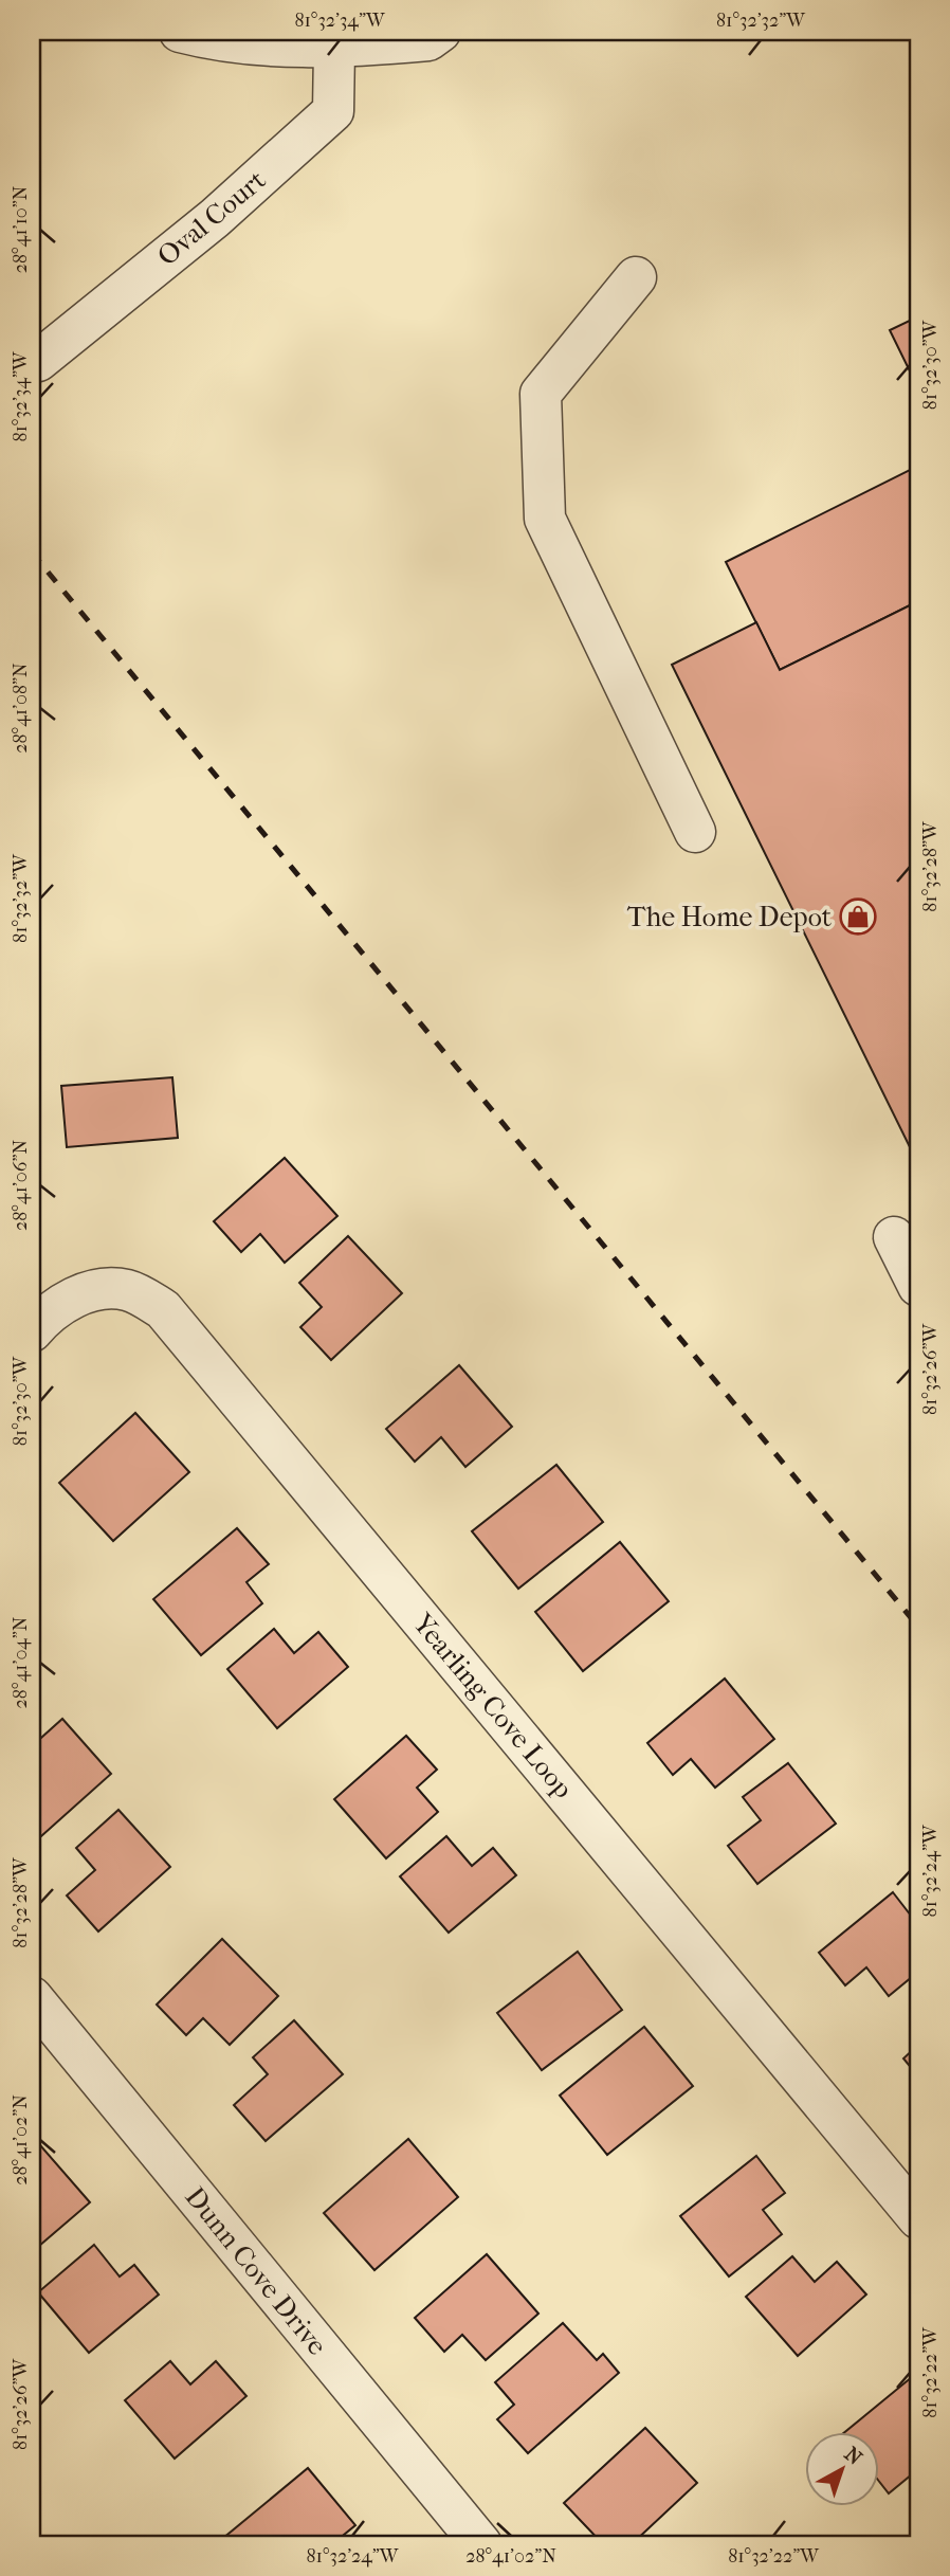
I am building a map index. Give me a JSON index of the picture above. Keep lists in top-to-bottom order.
{
  "streets": {
    "street": ["Oval Court", "Yearling Cove Loop", "Dunn Cove Drive"]
  },
  "places": {
    "shop": ["The Home Depot"]
  },
  "north": "top right",
  "coordinates": [
    "81°32'34\"W",
    "81°32'32\"W",
    "28°41'10\"N",
    "81°32'30\"W",
    "28°41'08\"N",
    "81°32'28\"W",
    "28°41'06\"N",
    "81°32'26\"W",
    "28°41'04\"N",
    "81°32'24\"W",
    "28°41'02\"N",
    "81°32'22\"W"
  ]
}
